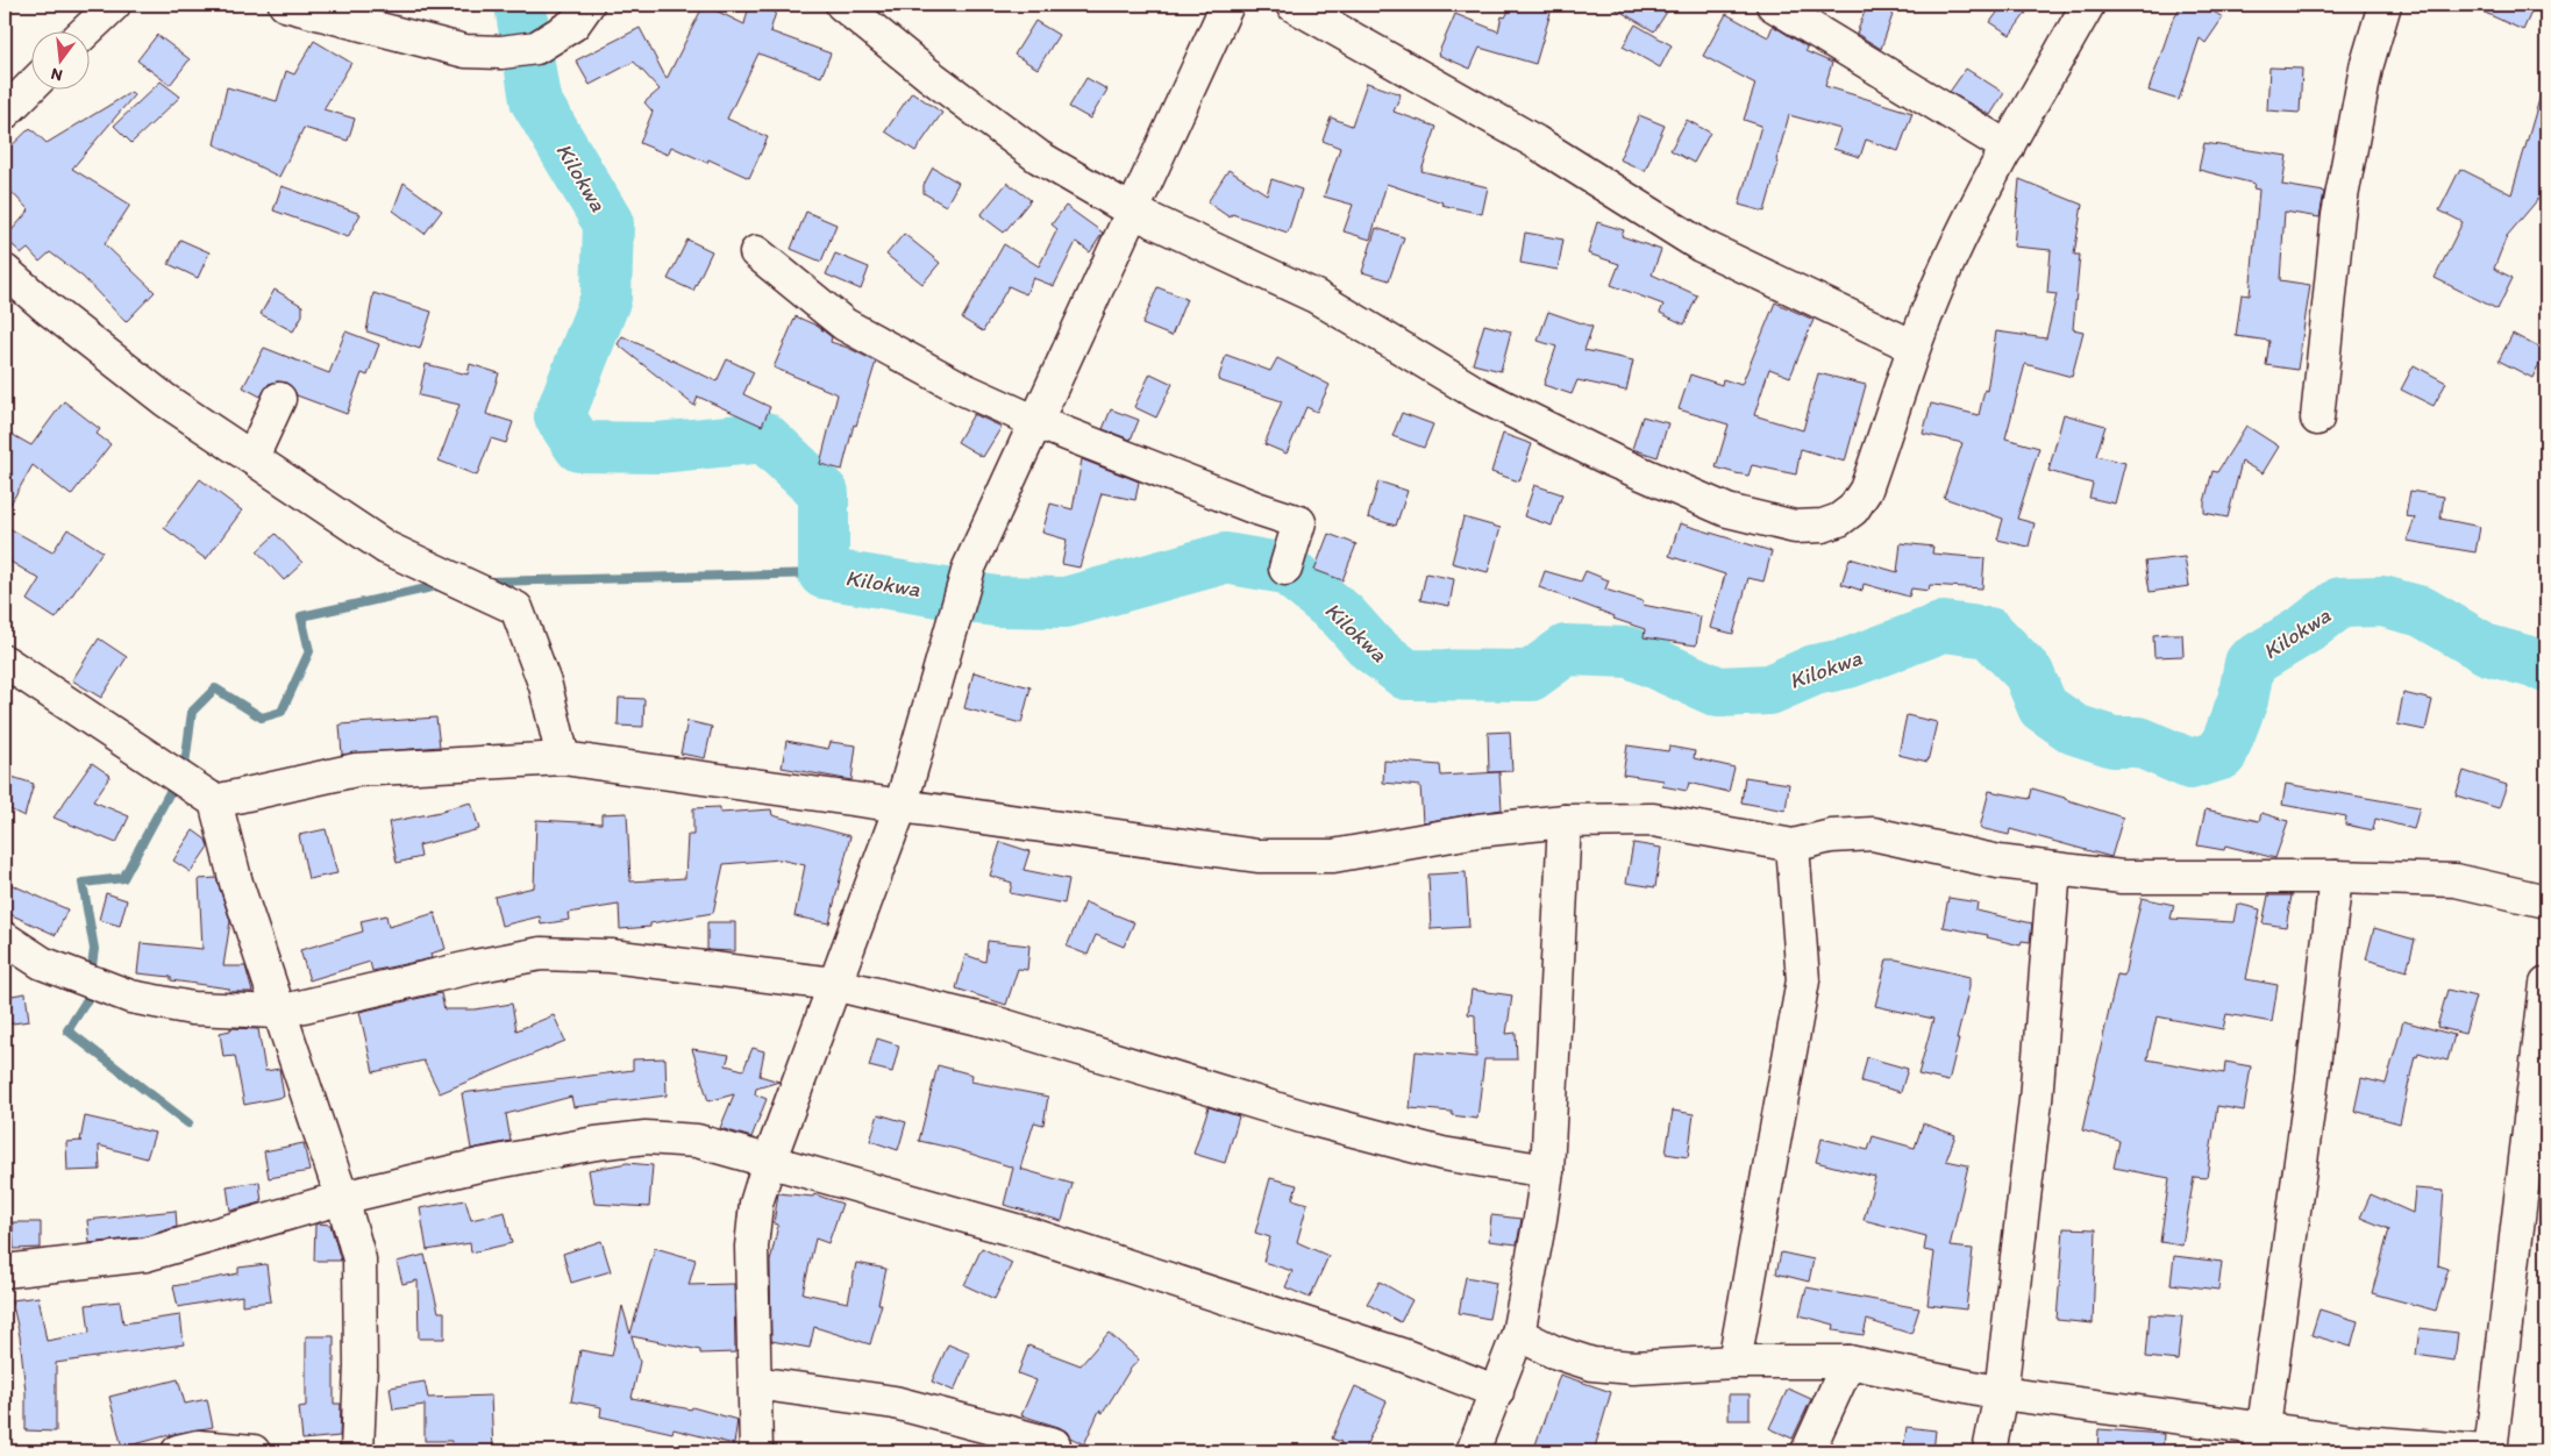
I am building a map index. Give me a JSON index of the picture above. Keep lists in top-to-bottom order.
{
  "water": ["Kilokwa"],
  "north": "bottom"
}
